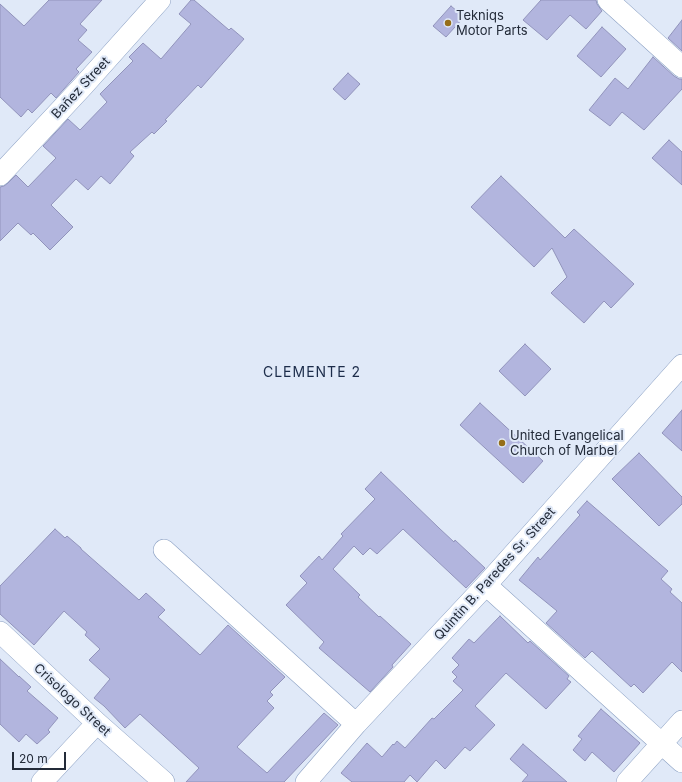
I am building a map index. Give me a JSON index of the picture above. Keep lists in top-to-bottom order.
{
  "streets": {
    "street": ["Bañez Street", "Quintin B. Paredes Sr. Street", "Crisologo Street"]
  },
  "districts": ["CLEMENTE 2"],
  "places": ["Tekniqs Motor Parts", "United Evangelical Church of Marbel"],
  "scale_bar": "20 m"
}
